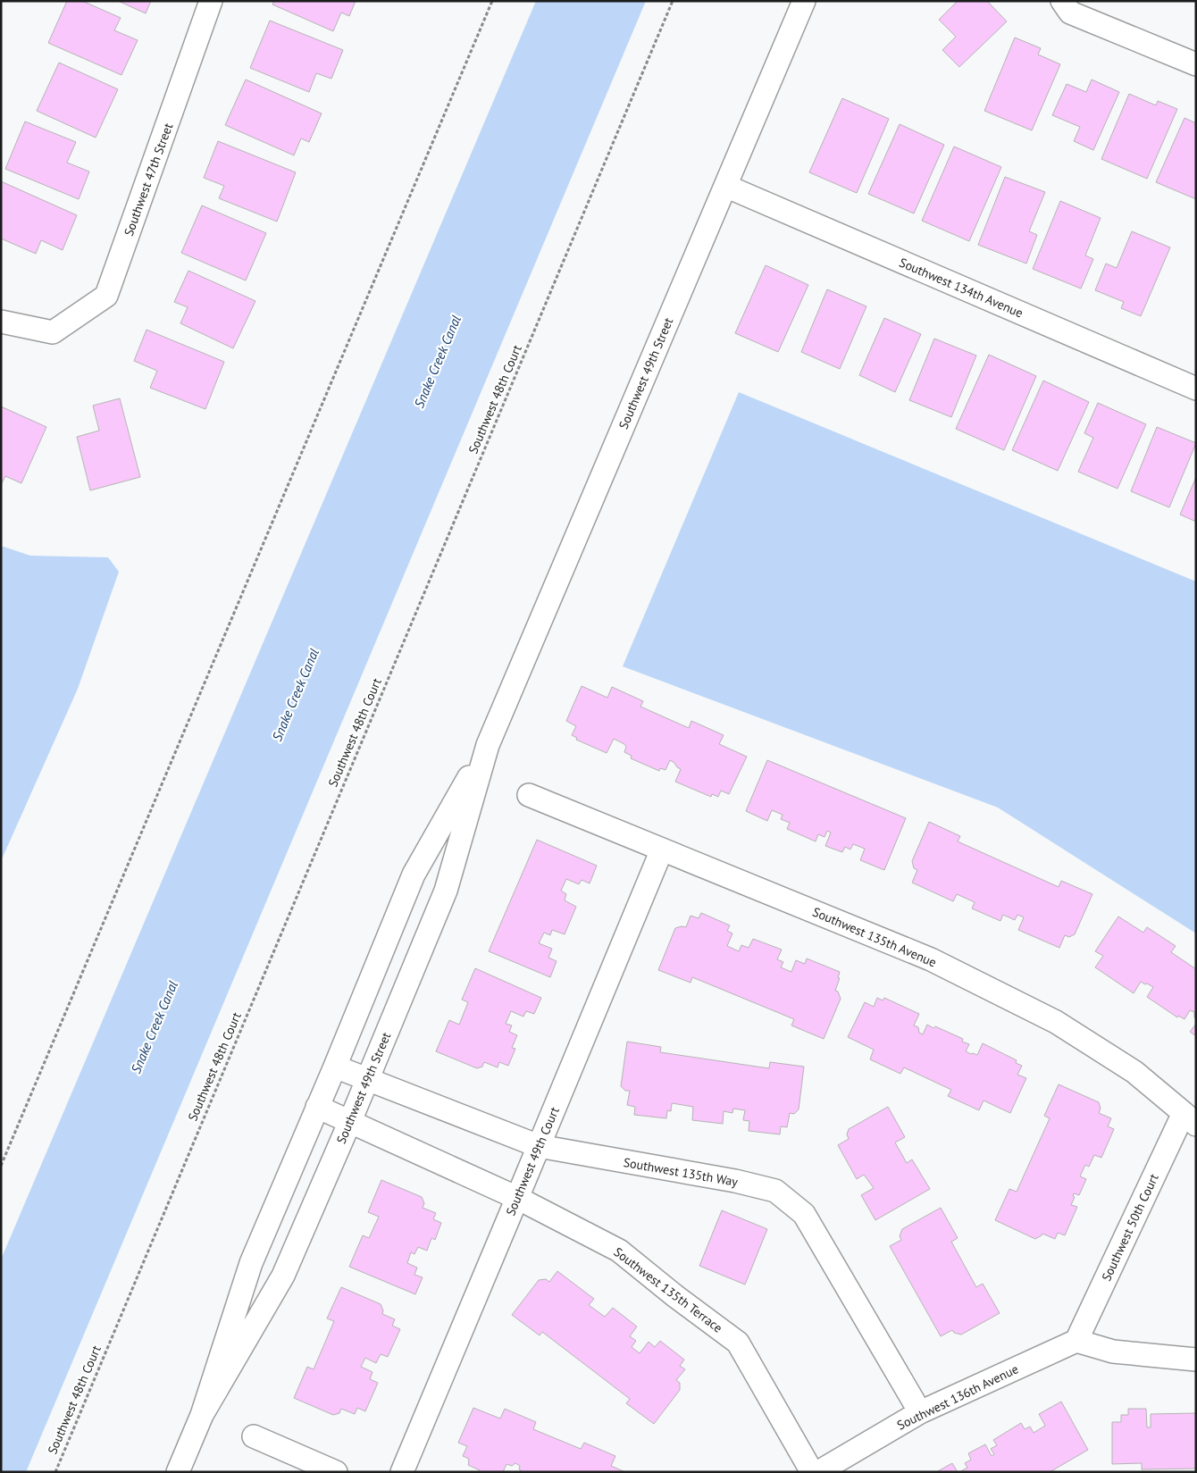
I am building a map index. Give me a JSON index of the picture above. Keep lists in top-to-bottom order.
{
  "streets": {
    "street": [
      "Southwest 47th Street",
      "Southwest 134th Avenue",
      "Southwest 49th Street",
      "Southwest 135th Avenue",
      "Southwest 49th Court",
      "Southwest 135th Way",
      "Southwest 50th Court",
      "Southwest 135th Terrace",
      "Southwest 136th Avenue"
    ],
    "path": ["Southwest 48th Court"]
  },
  "crossings": [
    ["Southwest 134th Avenue", "Southwest 49th Street"],
    ["Southwest 49th Street", "Southwest 135th Way"],
    ["Southwest 49th Street", "Southwest 135th Terrace"],
    ["Southwest 135th Avenue", "Southwest 49th Court"],
    ["Southwest 135th Avenue", "Southwest 50th Court"],
    ["Southwest 49th Court", "Southwest 135th Way"],
    ["Southwest 49th Court", "Southwest 135th Terrace"],
    ["Southwest 135th Way", "Southwest 136th Avenue"],
    ["Southwest 50th Court", "Southwest 136th Avenue"]
  ],
  "water": ["Snake Creek Canal"]
}
